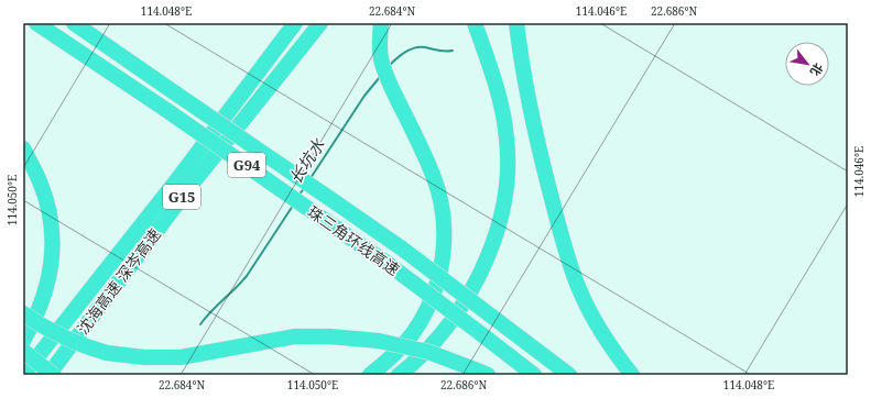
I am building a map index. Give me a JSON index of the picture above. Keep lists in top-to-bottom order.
{
  "streets": {
    "highway": [
      "G94",
      "G15",
      "珠三角环线高速",
      "沈海高速 深岑高速"
    ]
  },
  "water": ["长坑水"],
  "north": "bottom right",
  "coordinates": [
    "114.048°E",
    "22.684°N",
    "114.046°E",
    "22.686°N",
    "114.050°E"
  ]
}
